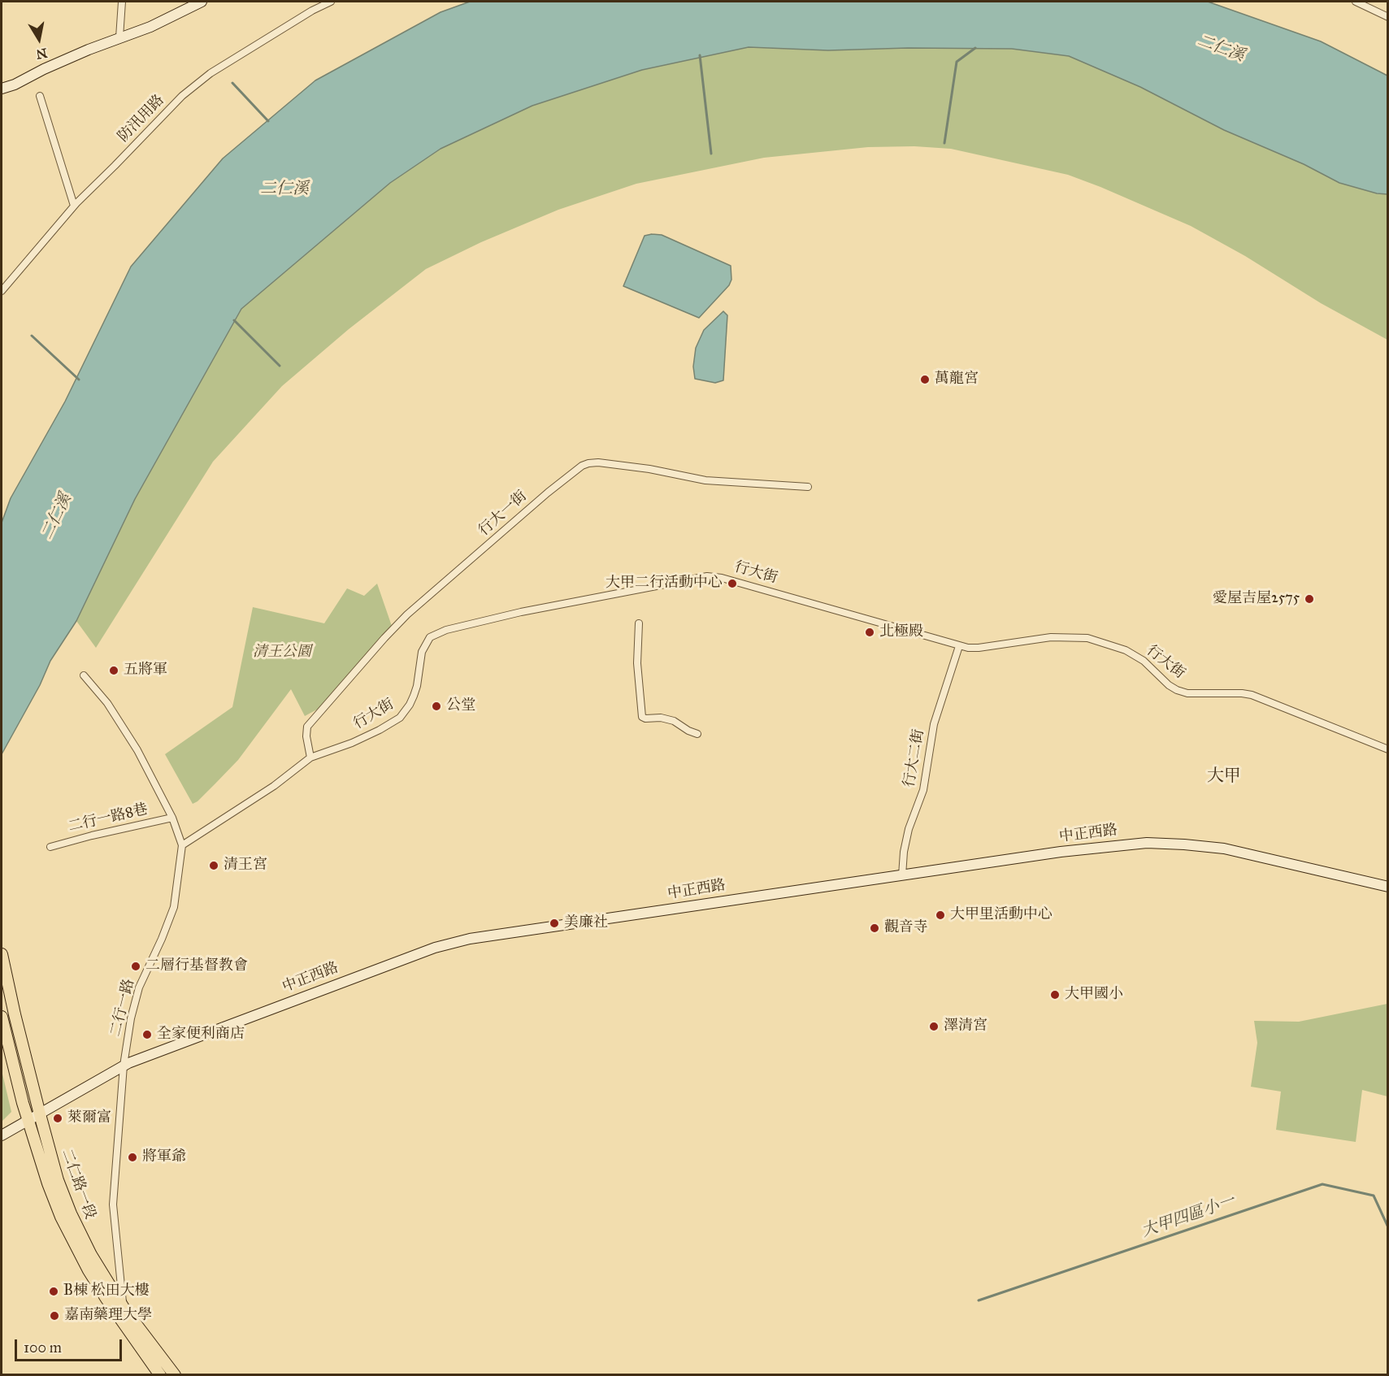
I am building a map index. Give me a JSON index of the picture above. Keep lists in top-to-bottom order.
{
  "streets": {
    "main road": ["二仁路一段"],
    "street": [
      "防汛用路",
      "行大一街",
      "行大街",
      "行大二街",
      "二行一路8巷",
      "中正西路",
      "二行一路"
    ]
  },
  "crossings": [
    ["行大一街", "行大街"],
    ["行大街", "行大二街"],
    ["行大街", "二行一路"],
    ["行大二街", "中正西路"],
    ["二行一路8巷", "二行一路"],
    ["中正西路", "二行一路"],
    ["中正西路", "二仁路一段"],
    ["二行一路", "二仁路一段"]
  ],
  "districts": ["大甲"],
  "water": ["二仁溪", "大甲四區小一"],
  "parks": ["清王公園"],
  "places": [
    "萬龍宮",
    "大甲二行活動中心",
    "愛屋吉屋2575",
    "北極殿",
    "五將軍",
    "公堂",
    "清王宮",
    "大甲里活動中心",
    "美廉社",
    "觀音寺",
    "二層行基督教會",
    "大甲國小",
    "澤清宮",
    "全家便利商店",
    "萊爾富",
    "將軍爺",
    "B棟 松田大樓",
    "嘉南藥理大學"
  ],
  "scale_bar": "100 m",
  "north": "bottom"
}
